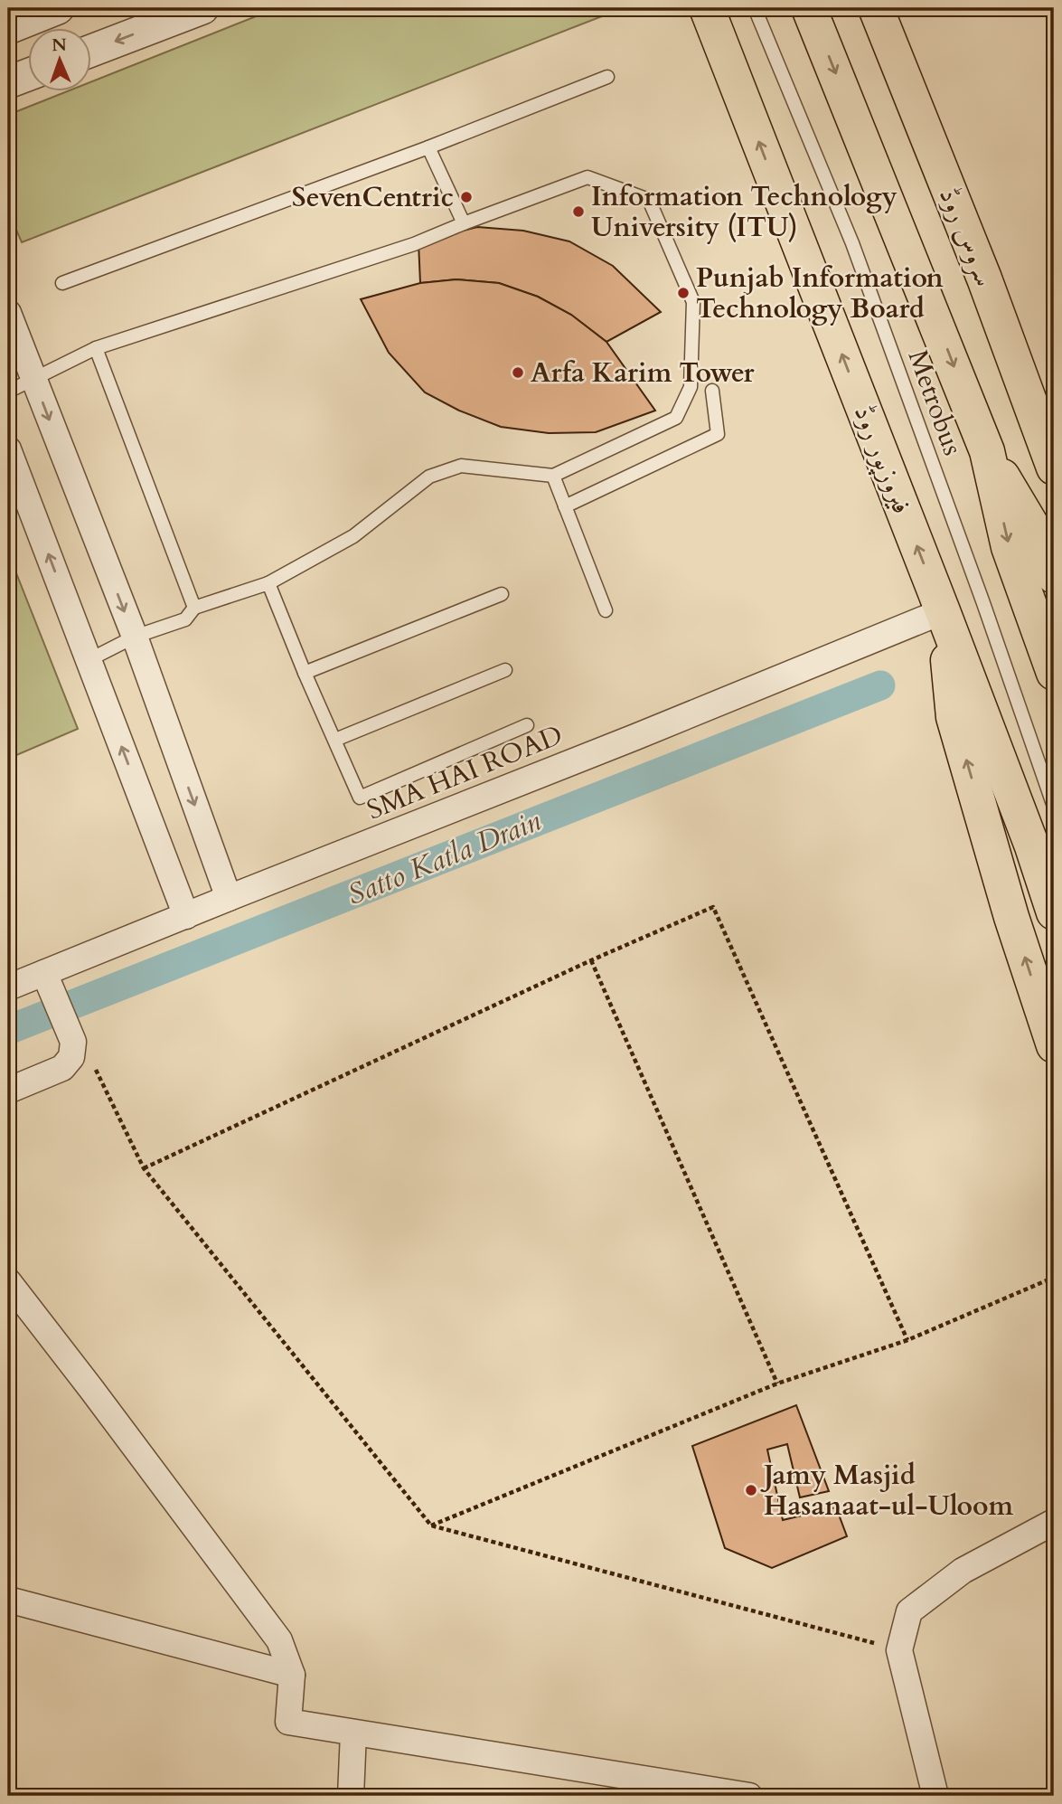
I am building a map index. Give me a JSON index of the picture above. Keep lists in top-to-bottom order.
{
  "streets": {
    "main road": ["سروس روڈ", "فیروزپور روڈ"],
    "street": ["SMA HAI ROAD"],
    "lane": ["Metrobus"]
  },
  "crossings": [
    ["فیروزپور روڈ", "SMA HAI ROAD"]
  ],
  "water": ["Satto Katla Drain"],
  "places": [
    "SevenCentric",
    "Information Technology University (ITU)",
    "Punjab Information Technology Board",
    "Arfa Karim Tower",
    "Jamy Masjid Hasanaat-ul-Uloom"
  ],
  "north": "top"
}
